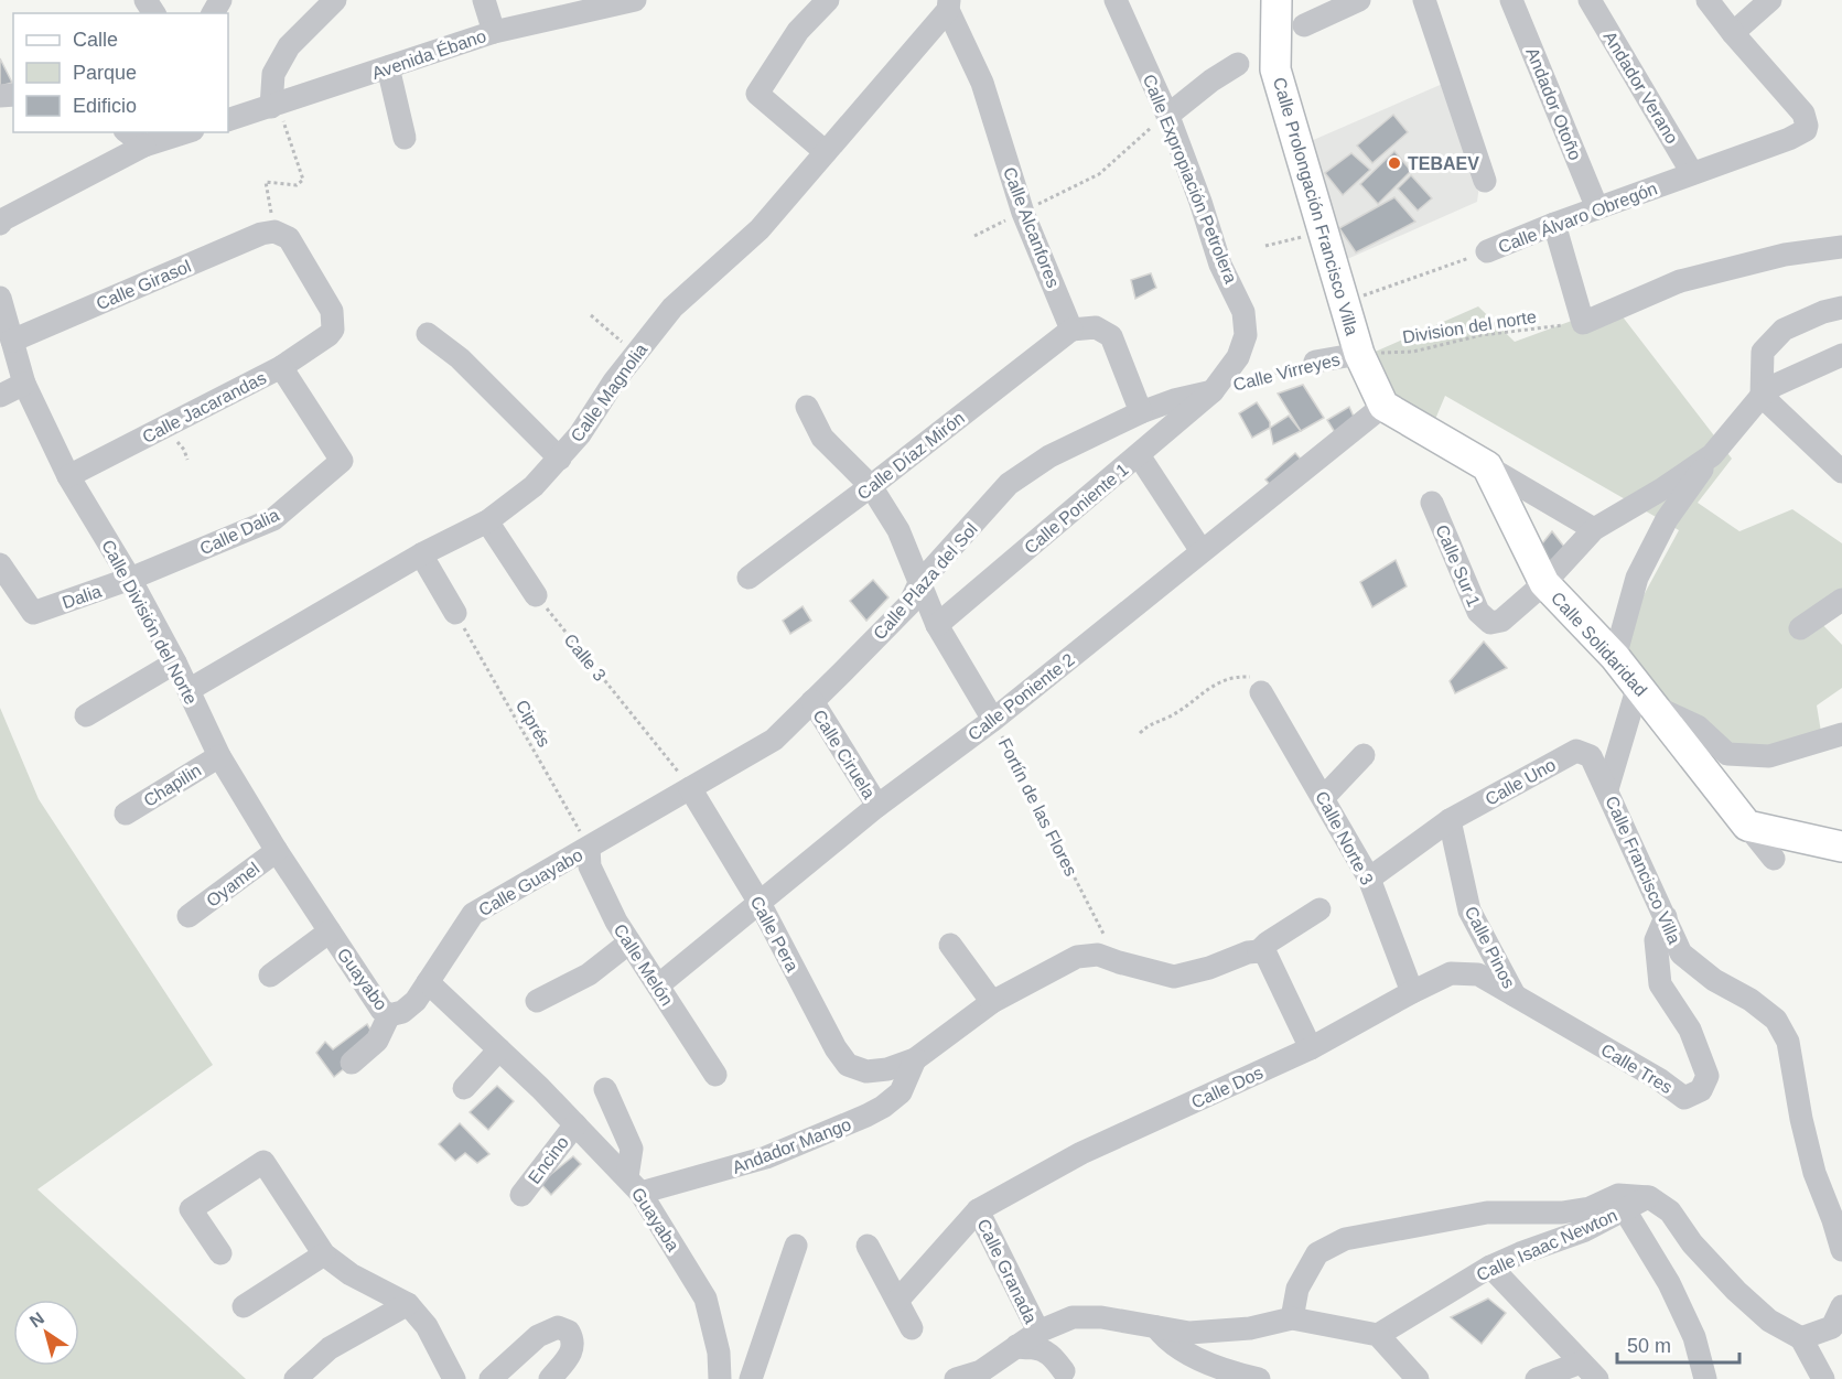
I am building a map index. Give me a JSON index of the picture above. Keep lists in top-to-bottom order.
{
  "streets": {
    "main road": ["Calle Prolongación Francisco Villa", "Calle Solidaridad"],
    "street": [
      "Avenida Ébano",
      "Andador Verano",
      "Andador Otoño",
      "Calle Expropiación Petrolera",
      "Calle Álvaro Obregón",
      "Calle Alcanfores",
      "Calle Girasol",
      "Calle Virreyes",
      "Calle Magnolia",
      "Calle Jacarandas",
      "Calle Díaz Mirón",
      "Calle Poniente 1",
      "Calle Dalia",
      "Calle Sur 1",
      "Calle Plaza del Sol",
      "Dalia",
      "Calle División del Norte",
      "Calle Poniente 2",
      "Calle Ciruela",
      "Calle Uno",
      "Chapilin",
      "Fortín de las Flores",
      "Calle Norte 3",
      "Calle Francisco Villa",
      "Calle Guayabo",
      "Oyamel",
      "Calle Pera",
      "Calle Pinos",
      "Calle Melón",
      "Guayabo",
      "Calle Tres",
      "Calle Dos",
      "Andador Mango",
      "Encino",
      "Guayaba",
      "Calle Isaac Newton",
      "Calle Granada"
    ],
    "path": ["Division del norte", "Calle 3", "Ciprés"]
  },
  "crossings": [
    ["Andador Verano", "Calle Álvaro Obregón"],
    ["Andador Otoño", "Calle Álvaro Obregón"],
    ["Calle Expropiación Petrolera", "Calle Virreyes"],
    ["Calle Expropiación Petrolera", "Calle Poniente 1"],
    ["Calle Expropiación Petrolera", "Calle Plaza del Sol"],
    ["Calle Prolongación Francisco Villa", "Calle Álvaro Obregón"],
    ["Calle Prolongación Francisco Villa", "Division del norte"],
    ["Calle Prolongación Francisco Villa", "Calle Virreyes"],
    ["Calle Prolongación Francisco Villa", "Calle Poniente 2"],
    ["Calle Alcanfores", "Calle Magnolia"],
    ["Calle Alcanfores", "Calle Díaz Mirón"],
    ["Calle Girasol", "Calle Jacarandas"],
    ["Calle Girasol", "Calle División del Norte"],
    ["Division del norte", "Calle Virreyes"],
    ["Calle Virreyes", "Calle Poniente 1"],
    ["Calle Virreyes", "Calle Plaza del Sol"],
    ["Calle Magnolia", "Calle División del Norte"],
    ["Calle Jacarandas", "Calle Dalia"],
    ["Calle Jacarandas", "Calle División del Norte"],
    ["Calle Díaz Mirón", "Fortín de las Flores"],
    ["Calle Poniente 1", "Calle Plaza del Sol"],
    ["Calle Poniente 1", "Fortín de las Flores"],
    ["Calle Dalia", "Dalia"],
    ["Calle Dalia", "Calle División del Norte"],
    ["Calle Sur 1", "Calle Solidaridad"],
    ["Calle Plaza del Sol", "Calle 3"],
    ["Calle Plaza del Sol", "Ciprés"],
    ["Calle Plaza del Sol", "Calle Ciruela"],
    ["Calle Plaza del Sol", "Fortín de las Flores"],
    ["Calle Plaza del Sol", "Calle Guayabo"],
    ["Calle Plaza del Sol", "Calle Pera"],
    ["Calle Plaza del Sol", "Calle Melón"],
    ["Dalia", "Calle División del Norte"],
    ["Calle División del Norte", "Chapilin"],
    ["Calle División del Norte", "Oyamel"],
    ["Calle División del Norte", "Guayabo"],
    ["Calle Solidaridad", "Calle Francisco Villa"],
    ["Calle 3", "Calle Pera"],
    ["Calle Poniente 2", "Calle Ciruela"],
    ["Calle Poniente 2", "Fortín de las Flores"],
    ["Calle Poniente 2", "Calle Pera"],
    ["Calle Poniente 2", "Calle Melón"],
    ["Ciprés", "Calle Guayabo"],
    ["Ciprés", "Calle Melón"],
    ["Calle Uno", "Calle Norte 3"],
    ["Calle Uno", "Calle Francisco Villa"],
    ["Calle Uno", "Calle Pinos"],
    ["Calle Norte 3", "Calle Dos"],
    ["Calle Francisco Villa", "Calle Tres"],
    ["Calle Guayabo", "Calle Melón"],
    ["Calle Guayabo", "Guayabo"],
    ["Calle Guayabo", "Guayaba"],
    ["Calle Pera", "Andador Mango"],
    ["Calle Pinos", "Calle Tres"],
    ["Guayabo", "Guayaba"],
    ["Calle Tres", "Calle Dos"],
    ["Calle Dos", "Calle Granada"],
    ["Andador Mango", "Guayaba"],
    ["Encino", "Guayaba"]
  ],
  "places": ["TEBAEV"],
  "legend": ["Calle", "Parque", "Edificio"],
  "scale_bar": "50 m",
  "north": "top left"
}
